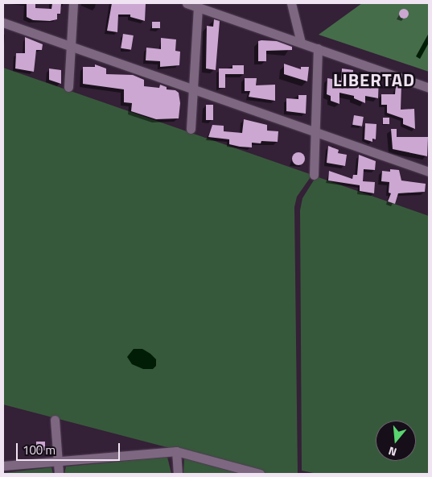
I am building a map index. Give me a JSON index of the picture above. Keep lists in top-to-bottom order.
{
  "districts": ["LIBERTAD"],
  "scale_bar": "100 m",
  "north": "bottom"
}
